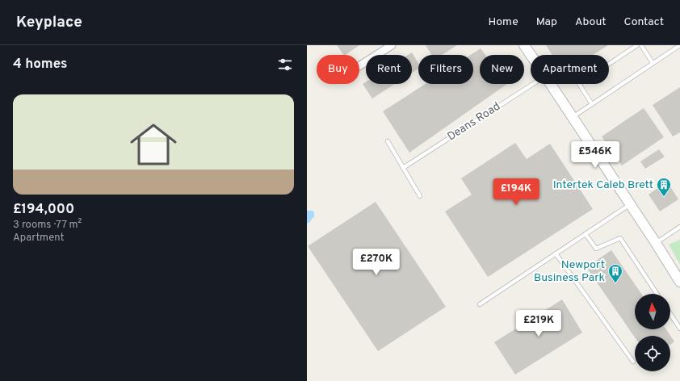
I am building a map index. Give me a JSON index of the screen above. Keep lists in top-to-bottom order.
{
  "streets": {
    "lane": ["Deans Road"]
  },
  "places": {
    "building": ["Intertek Caleb Brett", "Newport Business Park"]
  },
  "north": "top",
  "page": {
    "header": "Keyplace",
    "nav": [
      "Home",
      "Map",
      "About",
      "Contact"
    ],
    "heading": "4 homes",
    "chip": [
      "Buy",
      "Rent",
      "Filters",
      "New",
      "Apartment"
    ],
    "list": [
      {
        "name": "£194,000",
        "note": "3 rooms · 77 m² · Apartment"
      }
    ],
    "price": [
      "£546K",
      "£194K",
      "£270K",
      "£219K"
    ]
  }
}
